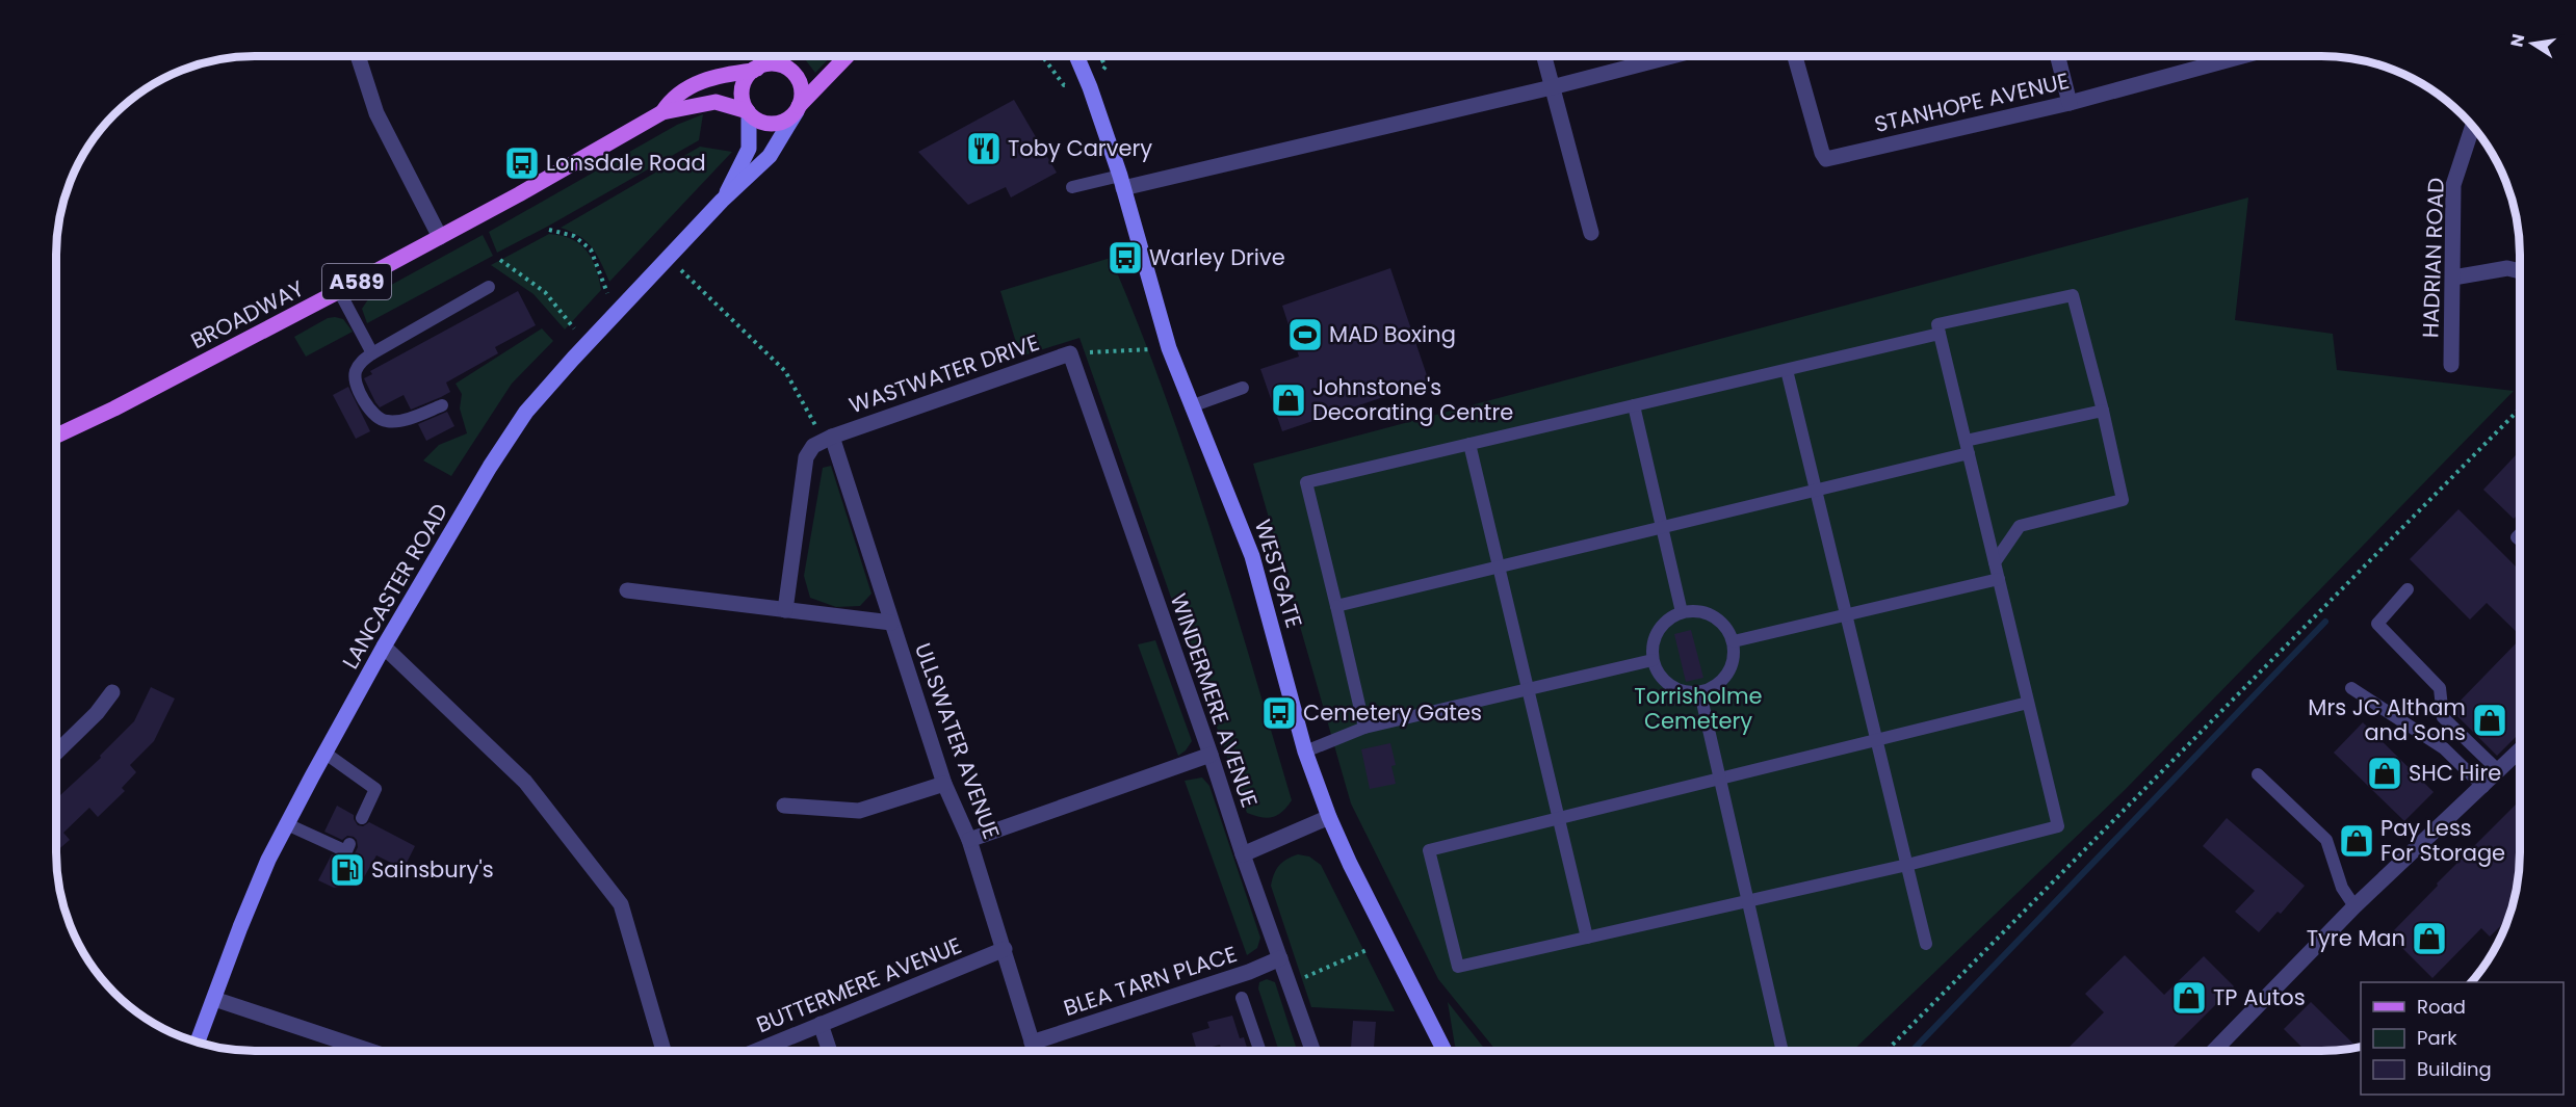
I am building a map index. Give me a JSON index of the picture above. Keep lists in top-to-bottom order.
{
  "streets": {
    "main road": [
      "A589",
      "BROADWAY",
      "WESTGATE",
      "LANCASTER ROAD"
    ],
    "street": [
      "STANHOPE AVENUE",
      "HADRIAN ROAD",
      "WASTWATER DRIVE",
      "WINDERMERE AVENUE",
      "ULLSWATER AVENUE",
      "BLEA TARN PLACE",
      "BUTTERMERE AVENUE"
    ]
  },
  "crossings": [
    ["A589", "BROADWAY"],
    ["A589", "LANCASTER ROAD"],
    ["BROADWAY", "LANCASTER ROAD"],
    ["WASTWATER DRIVE", "WINDERMERE AVENUE"],
    ["WASTWATER DRIVE", "ULLSWATER AVENUE"],
    ["WINDERMERE AVENUE", "BLEA TARN PLACE"],
    ["ULLSWATER AVENUE", "BLEA TARN PLACE"],
    ["ULLSWATER AVENUE", "BUTTERMERE AVENUE"]
  ],
  "parks": ["Torrisholme Cemetery"],
  "places": {
    "restaurant": ["Toby Carvery"],
    "bus stop": ["Lonsdale Road", "Warley Drive", "Cemetery Gates"],
    "sports": ["MAD Boxing"],
    "shop": [
      "Johnstone's Decorating Centre",
      "Mrs JC Altham and Sons",
      "SHC Hire",
      "Pay Less For Storage",
      "Tyre Man",
      "TP Autos"
    ],
    "fuel station": ["Sainsbury's"]
  },
  "legend": ["Road", "Park", "Building"],
  "north": "left"
}
